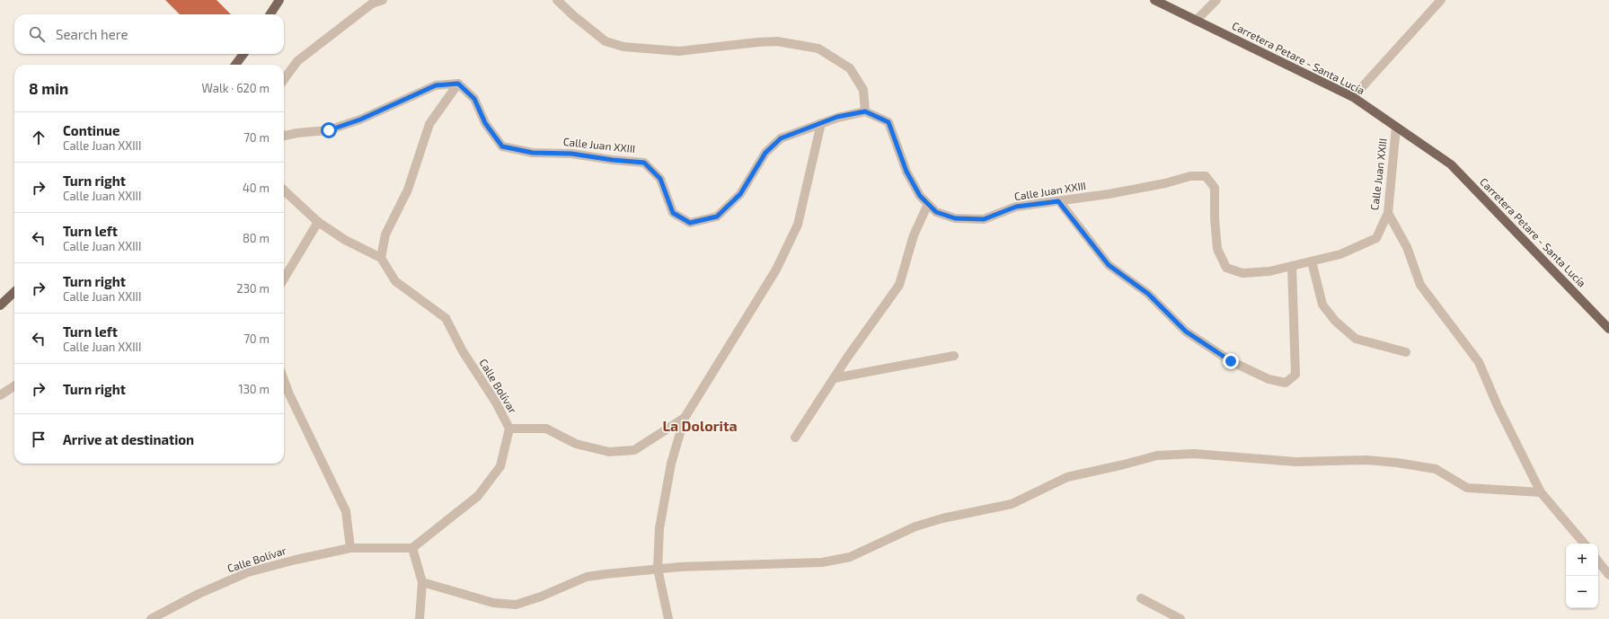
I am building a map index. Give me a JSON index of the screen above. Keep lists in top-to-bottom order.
{
  "streets": {
    "main road": ["Carretera Petare - Santa Lucía"],
    "street": ["Calle Juan XXIII", "Calle Bolívar"]
  },
  "crossings": [
    ["Carretera Petare - Santa Lucía", "Calle Juan XXIII"]
  ],
  "districts": ["La Dolorita"],
  "page": {
    "search": "Search here",
    "heading": ["8 min", "Walk · 620 m"],
    "list": [
      ["Continue", "Calle Juan XXIII", "70 m"],
      ["Turn right", "Calle Juan XXIII", "40 m"],
      ["Turn left", "Calle Juan XXIII", "80 m"],
      ["Turn right", "Calle Juan XXIII", "230 m"],
      ["Turn left", "Calle Juan XXIII", "70 m"],
      ["Turn right", "130 m"],
      "Arrive at destination"
    ],
    "map_buttons": ["+", "−"]
  }
}
